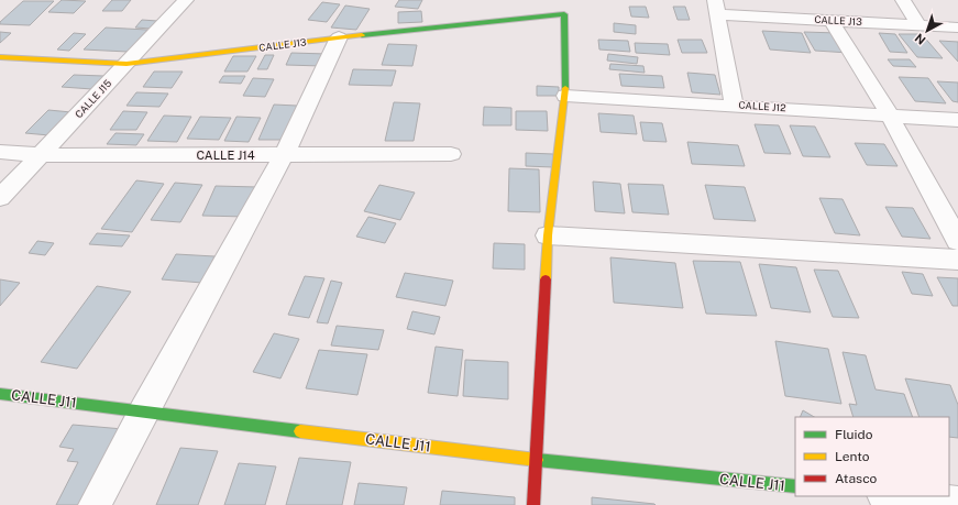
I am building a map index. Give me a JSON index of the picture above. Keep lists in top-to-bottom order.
{
  "streets": {
    "street": [
      "CALLE J13",
      "CALLE J15",
      "CALLE J12",
      "CALLE J14",
      "CALLE J11"
    ]
  },
  "crossings": [
    ["CALLE J13", "CALLE J15"],
    ["CALLE J13", "CALLE J12"],
    ["CALLE J15", "CALLE J14"]
  ],
  "legend": ["Fluido", "Lento", "Atasco"],
  "north": "bottom left"
}
